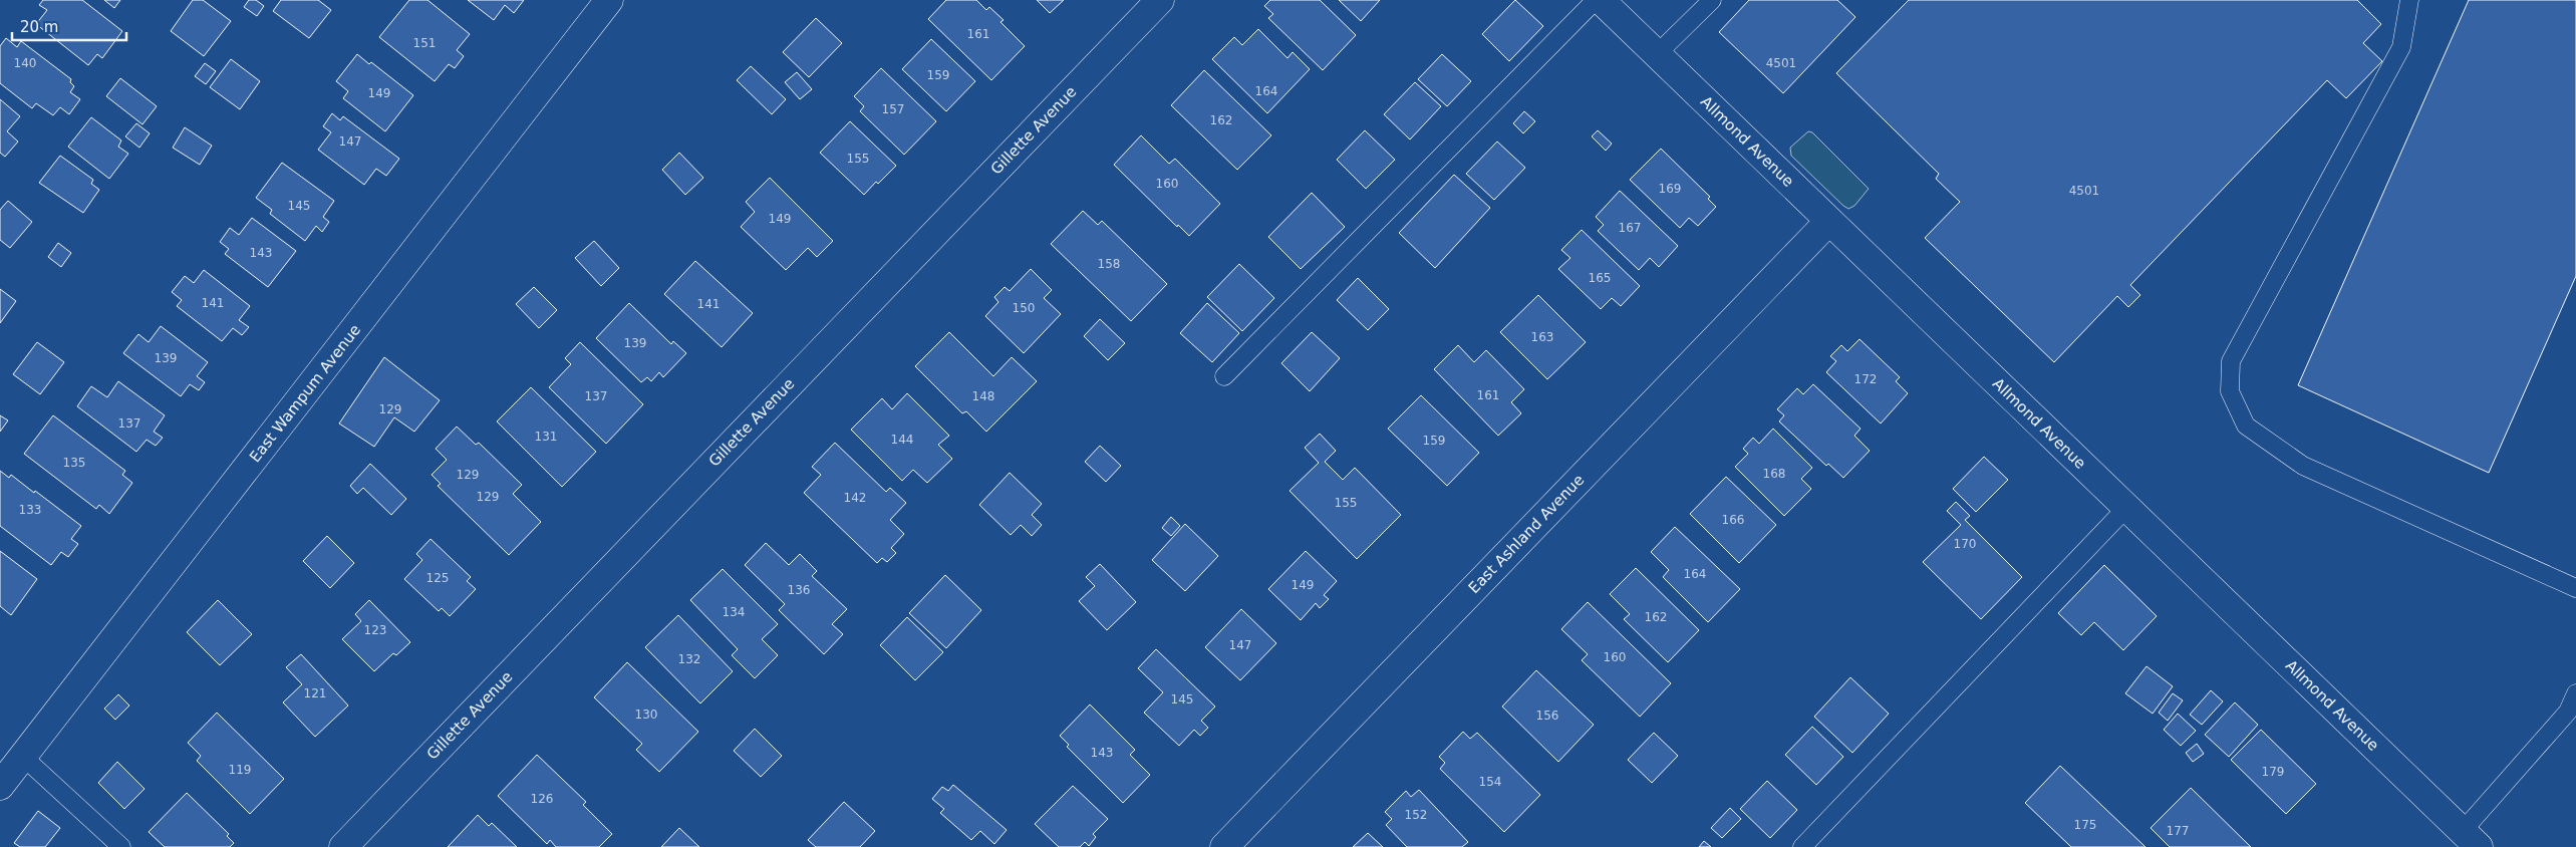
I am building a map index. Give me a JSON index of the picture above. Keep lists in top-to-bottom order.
{
  "streets": {
    "street": [
      "Gillette Avenue",
      "Allmond Avenue",
      "East Wampum Avenue",
      "East Ashland Avenue"
    ]
  },
  "crossings": [
    ["Allmond Avenue", "East Ashland Avenue"]
  ],
  "house_numbers": [
    "161",
    "151",
    "140",
    "4501",
    "159",
    "164",
    "149",
    "157",
    "162",
    "147",
    "155",
    "160",
    "169",
    "4501",
    "145",
    "149",
    "167",
    "143",
    "158",
    "165",
    "141",
    "141",
    "150",
    "163",
    "139",
    "139",
    "172",
    "161",
    "137",
    "148",
    "129",
    "137",
    "131",
    "144",
    "159",
    "135",
    "168",
    "129",
    "129",
    "142",
    "155",
    "133",
    "166",
    "170",
    "164",
    "125",
    "149",
    "136",
    "134",
    "162",
    "123",
    "147",
    "160",
    "132",
    "121",
    "145",
    "130",
    "156",
    "143",
    "119",
    "179",
    "154",
    "126",
    "152",
    "175",
    "177"
  ],
  "scale_bar": "20 m"
}
